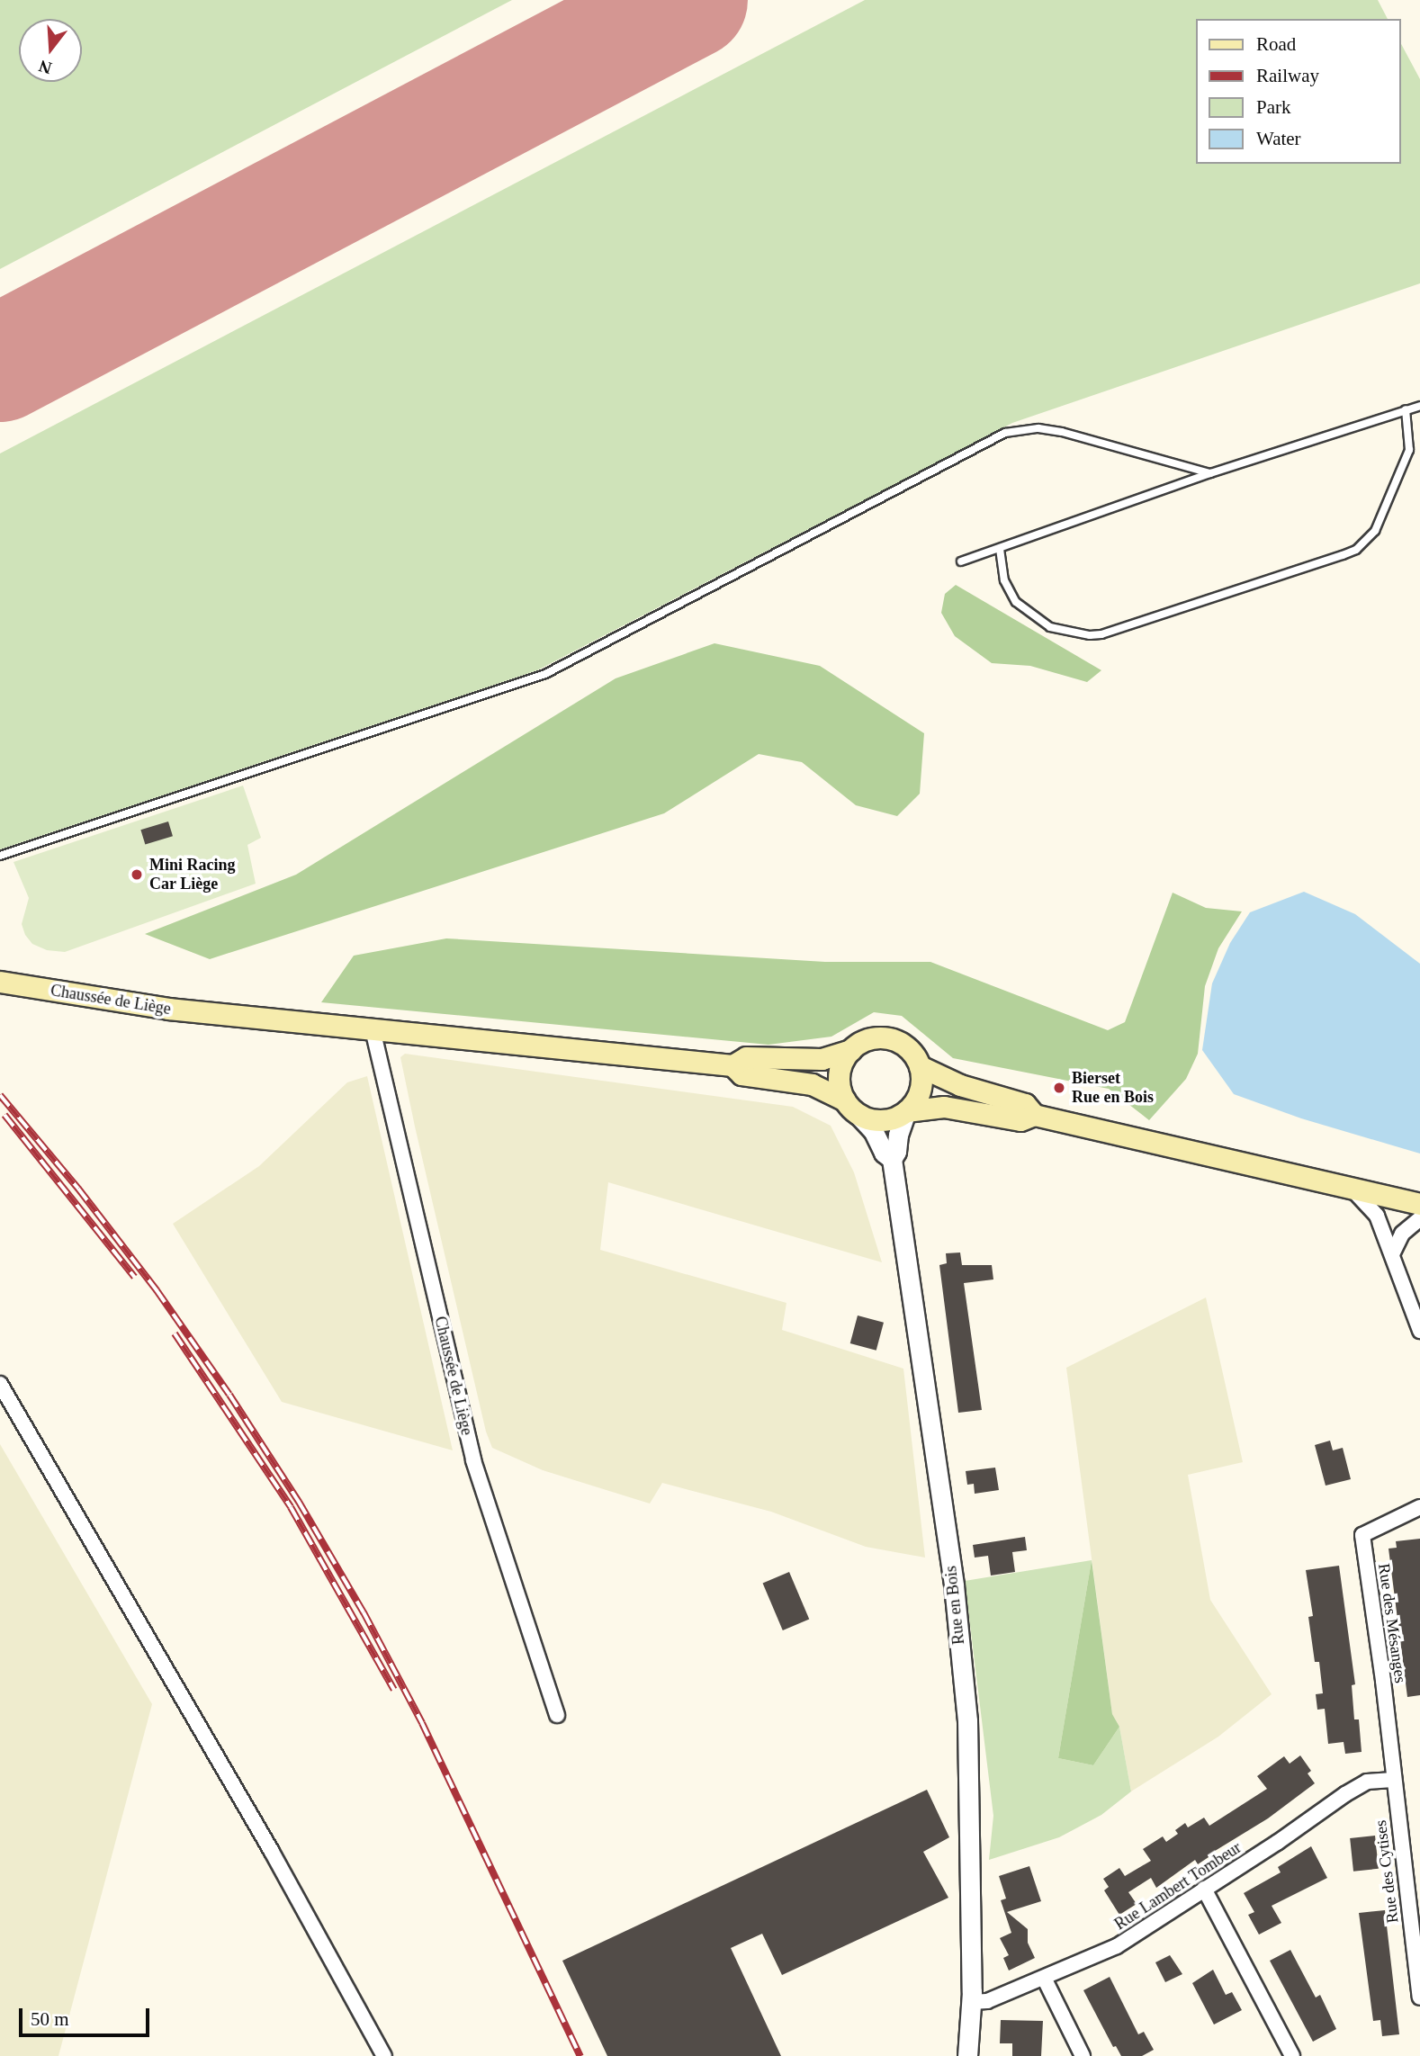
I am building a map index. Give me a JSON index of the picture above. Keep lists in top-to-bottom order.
{
  "streets": {
    "main road": ["Chaussée de Liège"],
    "street": [
      "Rue en Bois",
      "Rue des Mésanges",
      "Rue des Cytises",
      "Rue Lambert Tombeur"
    ]
  },
  "crossings": [
    ["Chaussée de Liège", "Rue en Bois"],
    ["Rue en Bois", "Rue Lambert Tombeur"],
    ["Rue des Mésanges", "Rue des Cytises"],
    ["Rue des Mésanges", "Rue Lambert Tombeur"],
    ["Rue des Cytises", "Rue Lambert Tombeur"]
  ],
  "places": ["Mini Racing Car Liège", "Bierset Rue en Bois"],
  "legend": [
    "Road",
    "Railway",
    "Park",
    "Water"
  ],
  "scale_bar": "50 m",
  "north": "bottom"
}
